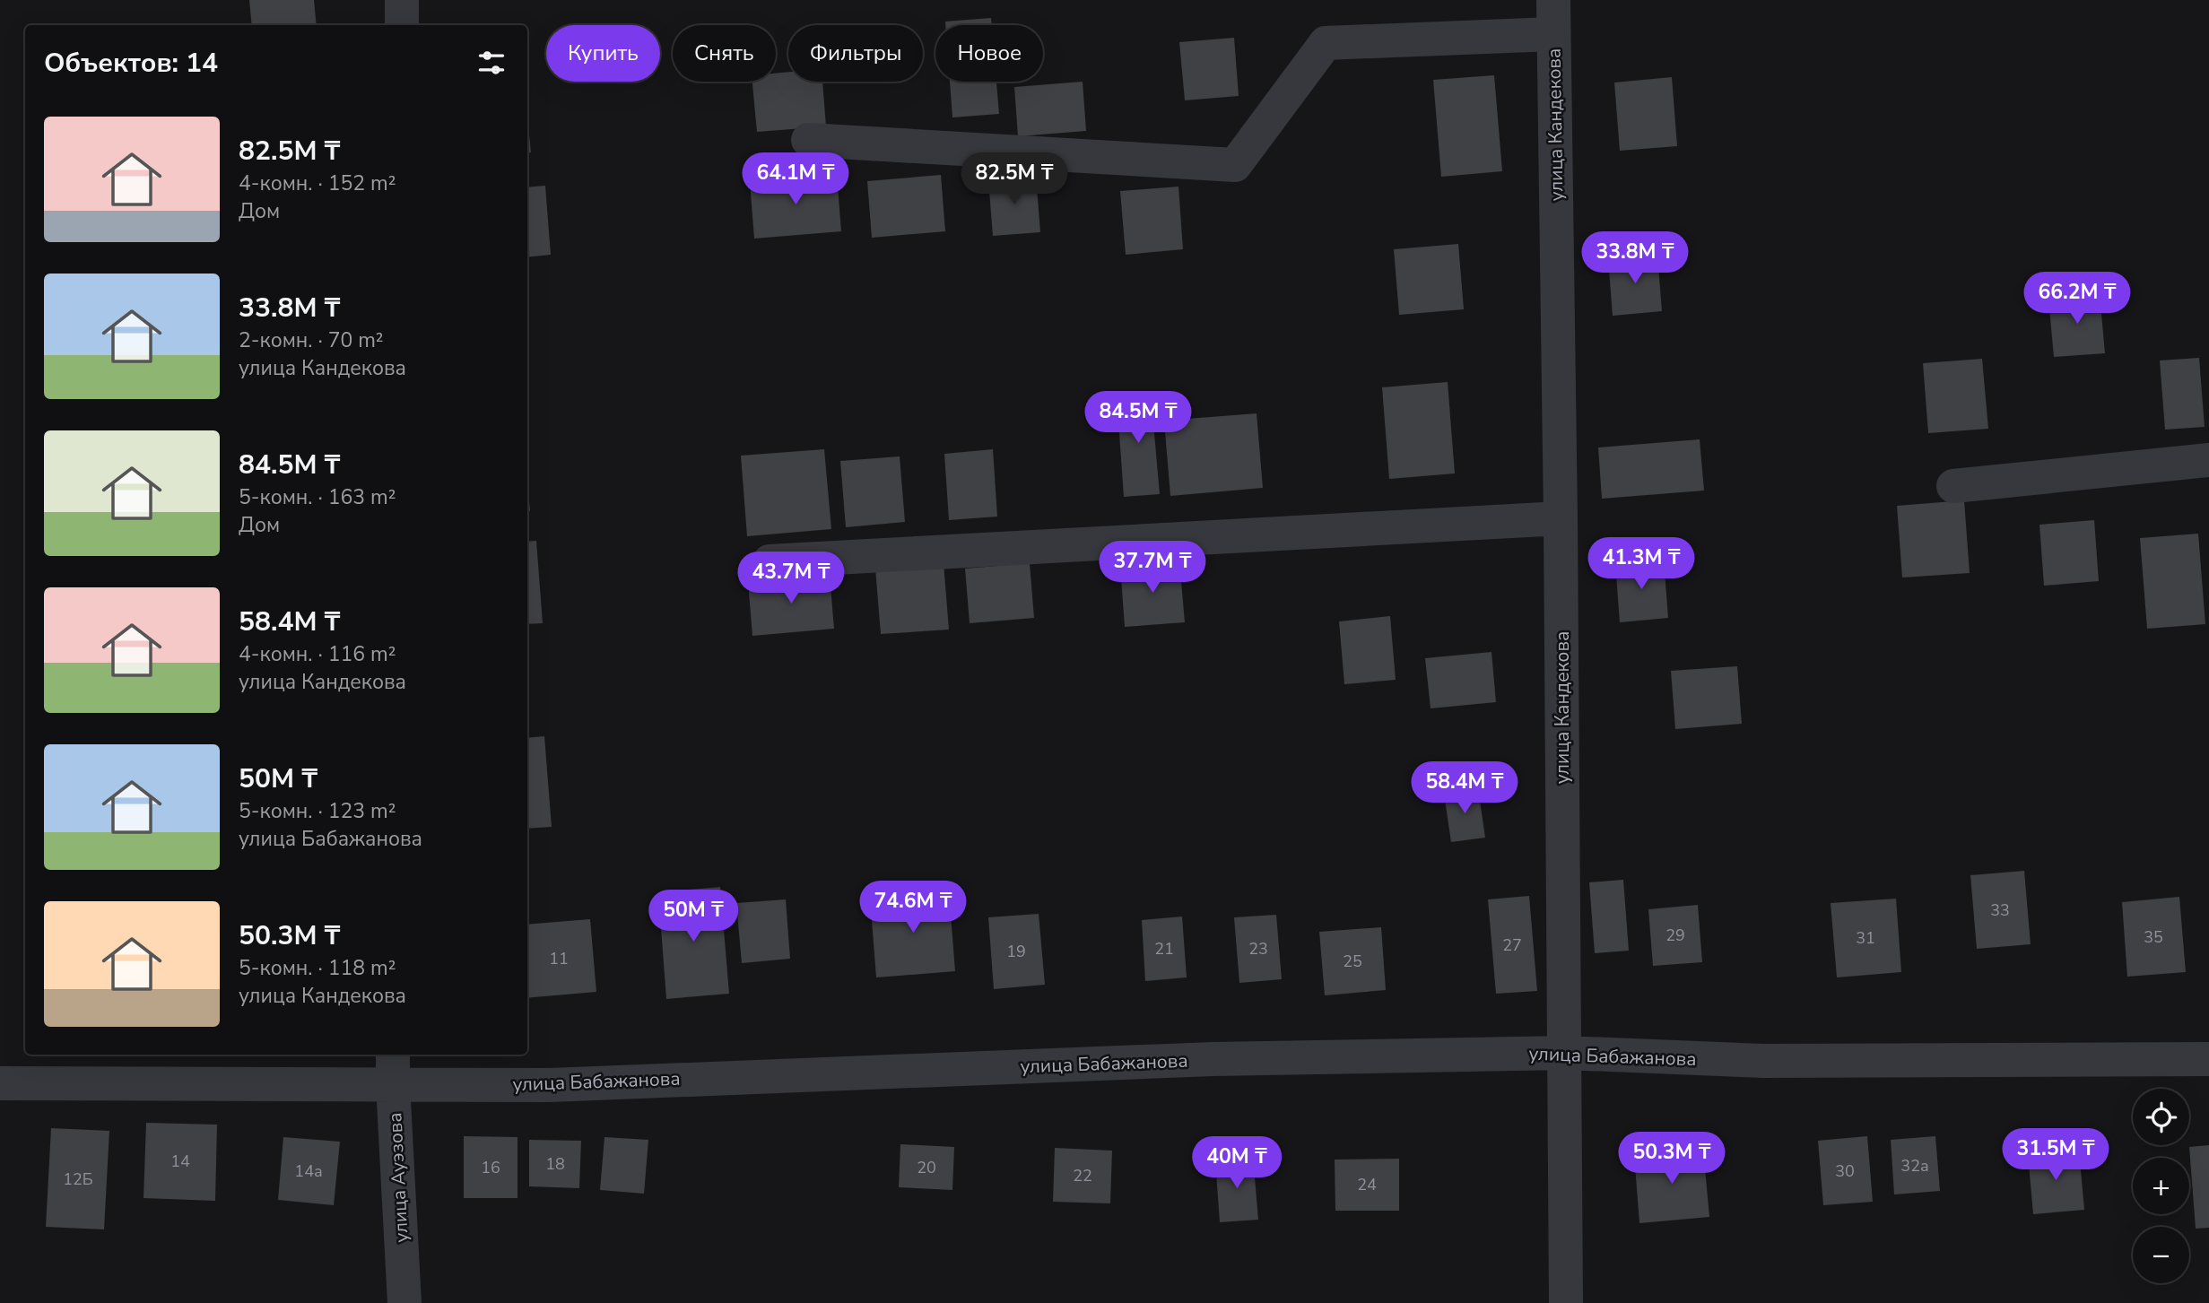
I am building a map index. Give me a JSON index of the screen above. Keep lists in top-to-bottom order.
{
  "streets": {
    "street": ["улица Кандекова", "улица Бабажанова", "улица Ауэзова"]
  },
  "crossings": [
    ["улица Кандекова", "улица Бабажанова"],
    ["улица Бабажанова", "улица Ауэзова"]
  ],
  "house_numbers": [
    "33",
    "29",
    "35",
    "31",
    "27",
    "21",
    "23",
    "19",
    "11",
    "25",
    "14",
    "18",
    "32а",
    "16",
    "20",
    "14а",
    "30",
    "22",
    "12Б",
    "24"
  ],
  "page": {
    "chip": [
      "Купить",
      "Снять",
      "Фильтры",
      "Новое"
    ],
    "heading": "Объектов: 14",
    "list": [
      {
        "name": "82.5M ₸",
        "note": "4-комн. · 152 m² · Дом"
      },
      {
        "name": "33.8M ₸",
        "note": "2-комн. · 70 m² · улица Кандекова"
      },
      {
        "name": "84.5M ₸",
        "note": "5-комн. · 163 m² · Дом"
      },
      {
        "name": "58.4M ₸",
        "note": "4-комн. · 116 m² · улица Кандекова"
      },
      {
        "name": "50M ₸",
        "note": "5-комн. · 123 m² · улица Бабажанова"
      },
      {
        "name": "50.3M ₸",
        "note": "5-комн. · 118 m² · улица Кандекова"
      }
    ],
    "price": [
      "64.1M ₸",
      "82.5M ₸",
      "33.8M ₸",
      "66.2M ₸",
      "84.5M ₸",
      "41.3M ₸",
      "37.7M ₸",
      "43.7M ₸",
      "58.4M ₸",
      "74.6M ₸",
      "50M ₸",
      "31.5M ₸",
      "50.3M ₸",
      "40M ₸"
    ],
    "map_buttons": ["+", "−"]
  }
}
